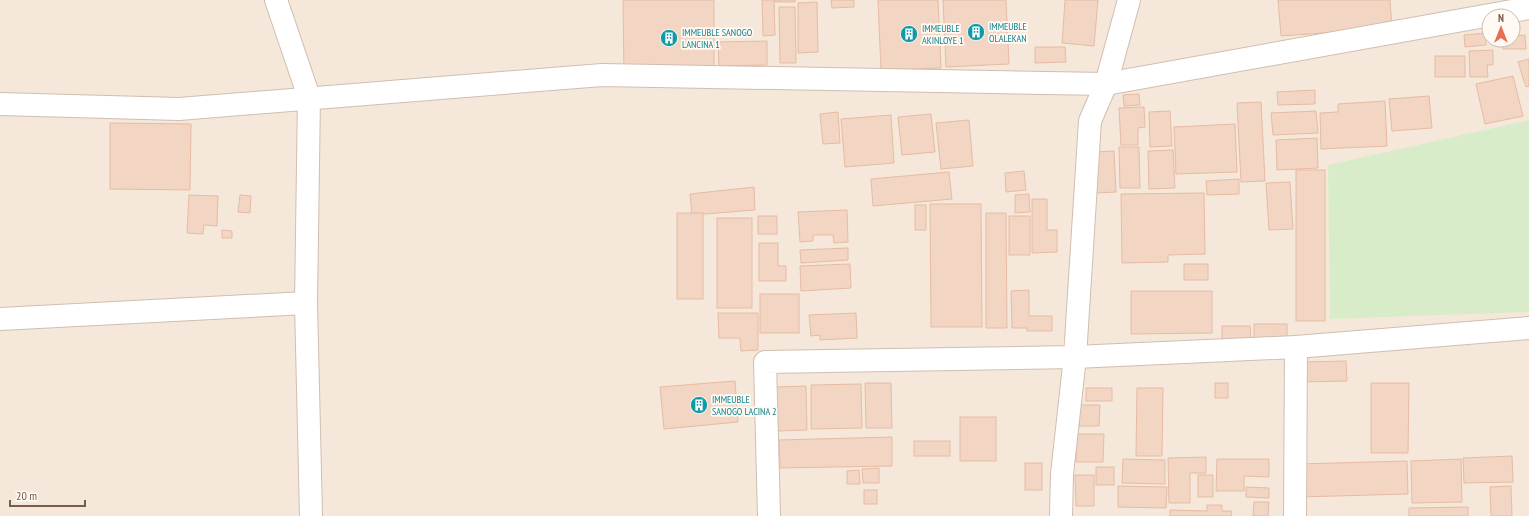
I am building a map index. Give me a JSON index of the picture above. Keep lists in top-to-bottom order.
{
  "places": {
    "building": [
      "IMMEUBLE OLALEKAN",
      "IMMEUBLE AKINLOYE 1",
      "IMMEUBLE SANOGO LANCINA 1",
      "IMMEUBLE SANOGO LACINA 2"
    ]
  },
  "scale_bar": "20 m",
  "north": "top"
}
